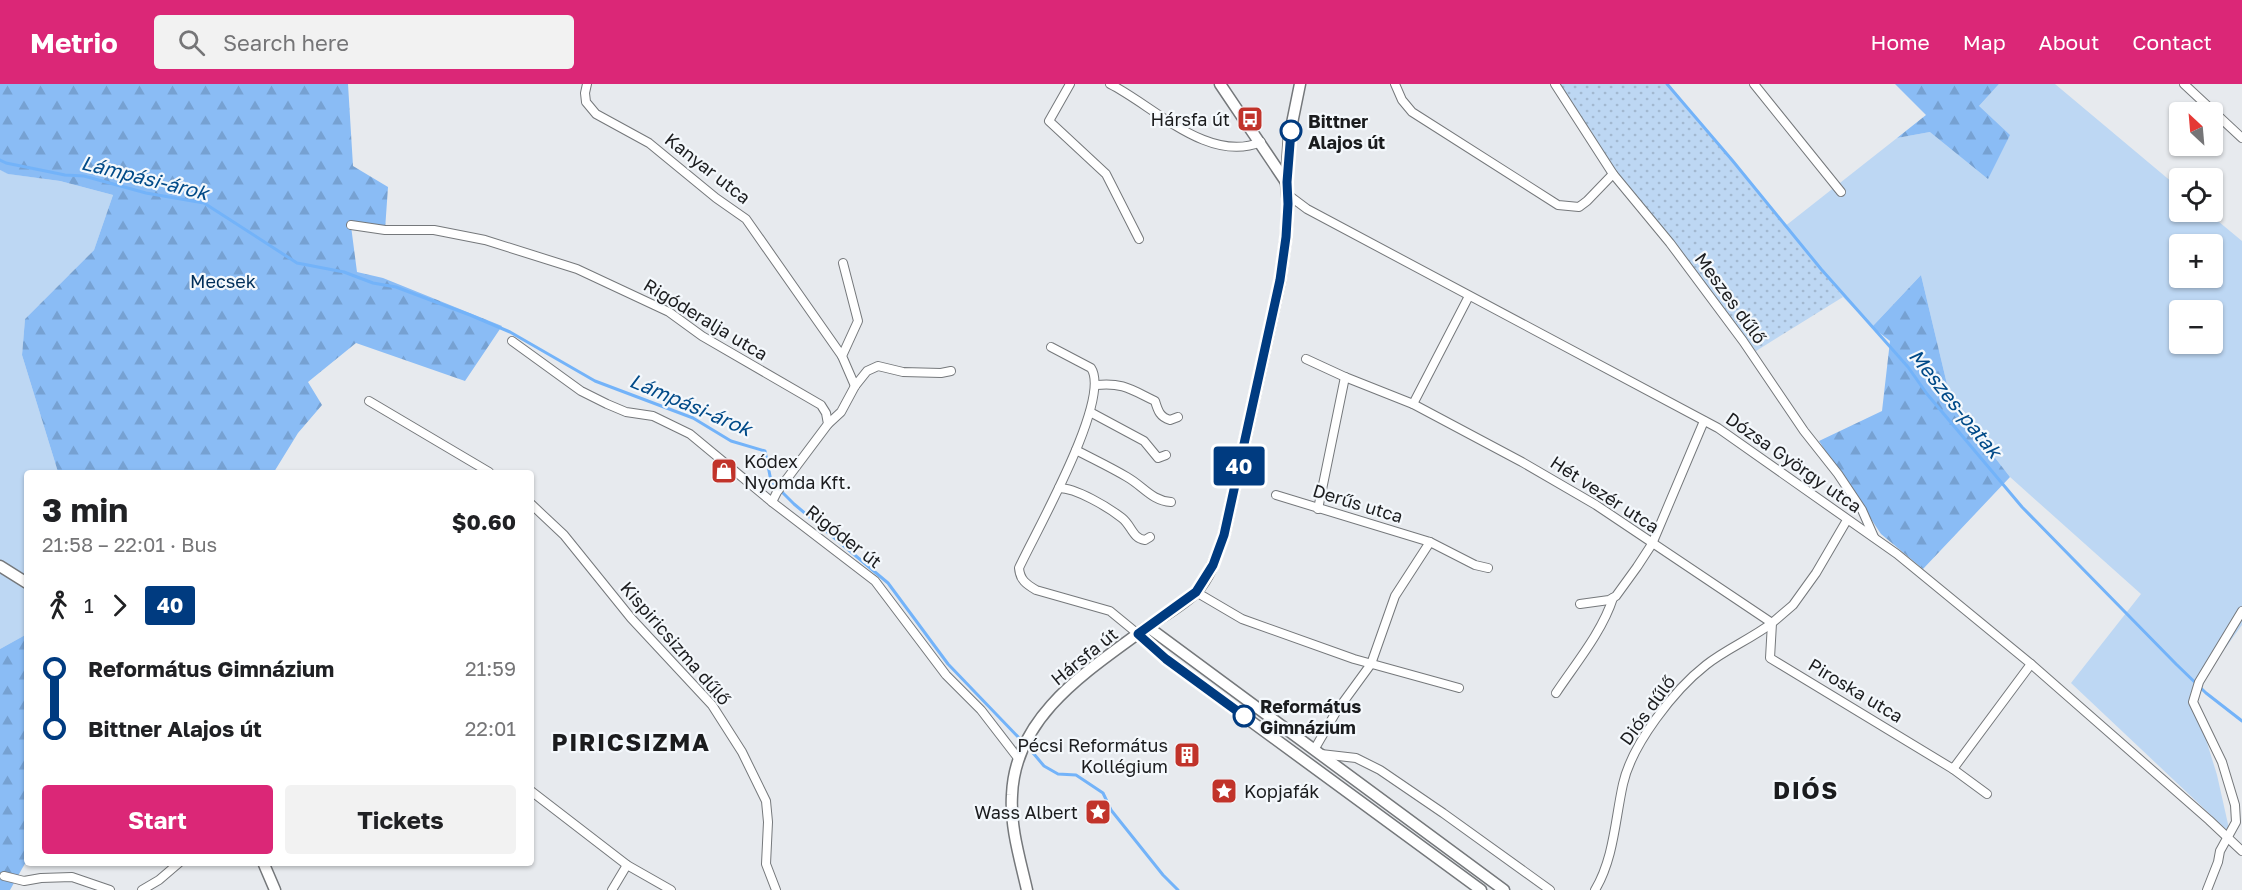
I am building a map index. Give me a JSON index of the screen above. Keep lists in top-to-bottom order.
{
  "streets": {
    "street": [
      "Kanyar utca",
      "Meszes dűlő",
      "Rigóderalja utca",
      "Dózsa György utca",
      "Hét vezér utca",
      "Derűs utca",
      "Rigóder út",
      "Kispiricsizma dűlő",
      "Hársfa út",
      "Piroska utca",
      "Diós dűlő"
    ]
  },
  "crossings": [
    ["Meszes dűlő", "Dózsa György utca"],
    ["Dózsa György utca", "Hársfa út"],
    ["Hét vezér utca", "Piroska utca"],
    ["Hét vezér utca", "Diós dűlő"],
    ["Rigóder út", "Hársfa út"],
    ["Piroska utca", "Diós dűlő"]
  ],
  "districts": ["PIRICSIZMA", "DIÓS"],
  "water": ["Lámpási-árok", "Meszes-patak"],
  "parks": ["Mecsek"],
  "places": {
    "bus stop": ["Hársfa út"],
    "other": ["Bittner Alajos út", "Református Gimnázium"],
    "shop": ["Kódex Nyomda Kft."],
    "building": ["Pécsi Református Kollégium"],
    "place": ["Kopjafák", "Wass Albert"]
  },
  "lines": ["bus line 40"],
  "north": "top left",
  "page": {
    "header": "Metrio",
    "search": "Search here",
    "nav": [
      "Home",
      "Map",
      "About",
      "Contact"
    ],
    "on_map": "40",
    "map_buttons": ["+", "−"],
    "heading": ["3 min", "21:58 – 22:01 · Bus", "$0.60"],
    "legs": ["1", "40"],
    "list": [
      {
        "name": "Református Gimnázium",
        "value": "21:59"
      },
      {
        "name": "Bittner Alajos út",
        "value": "22:01"
      }
    ],
    "buttons": ["Start", "Tickets"]
  }
}
